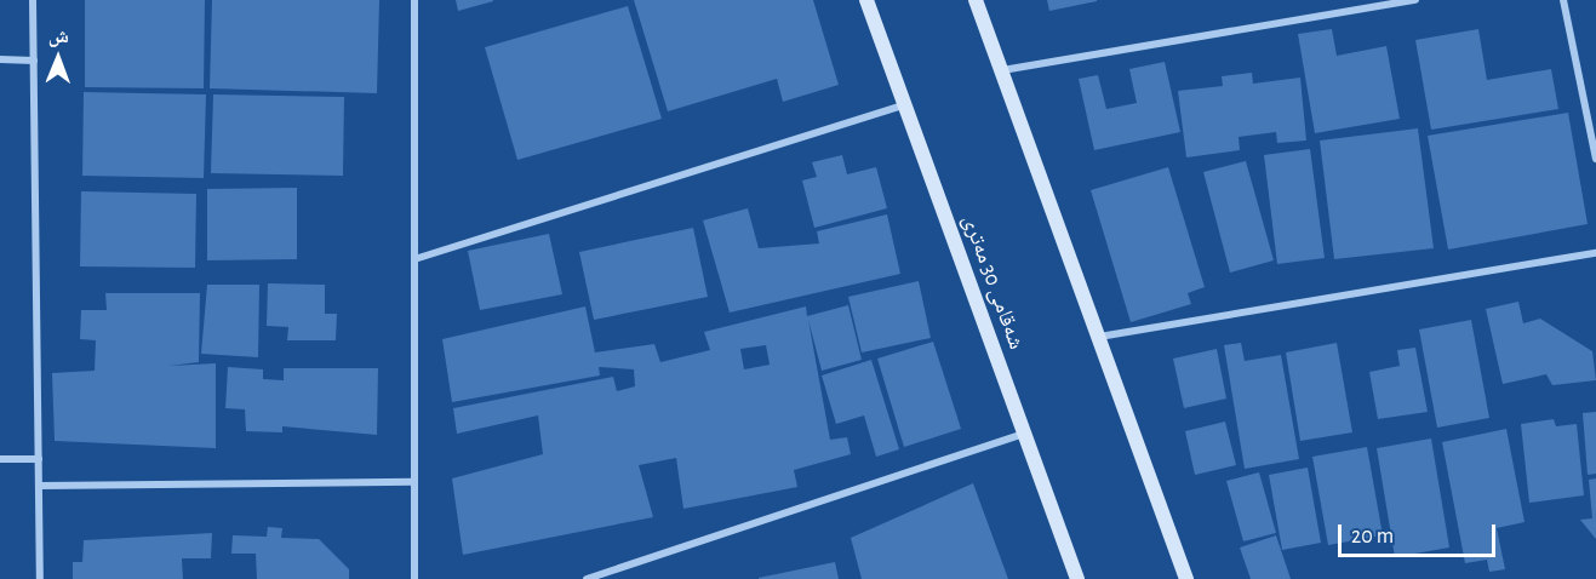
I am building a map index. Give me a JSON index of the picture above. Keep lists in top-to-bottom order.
{
  "streets": {
    "main road": ["شەقامی 30 مەتری"]
  },
  "scale_bar": "20 m",
  "north": "top"
}
